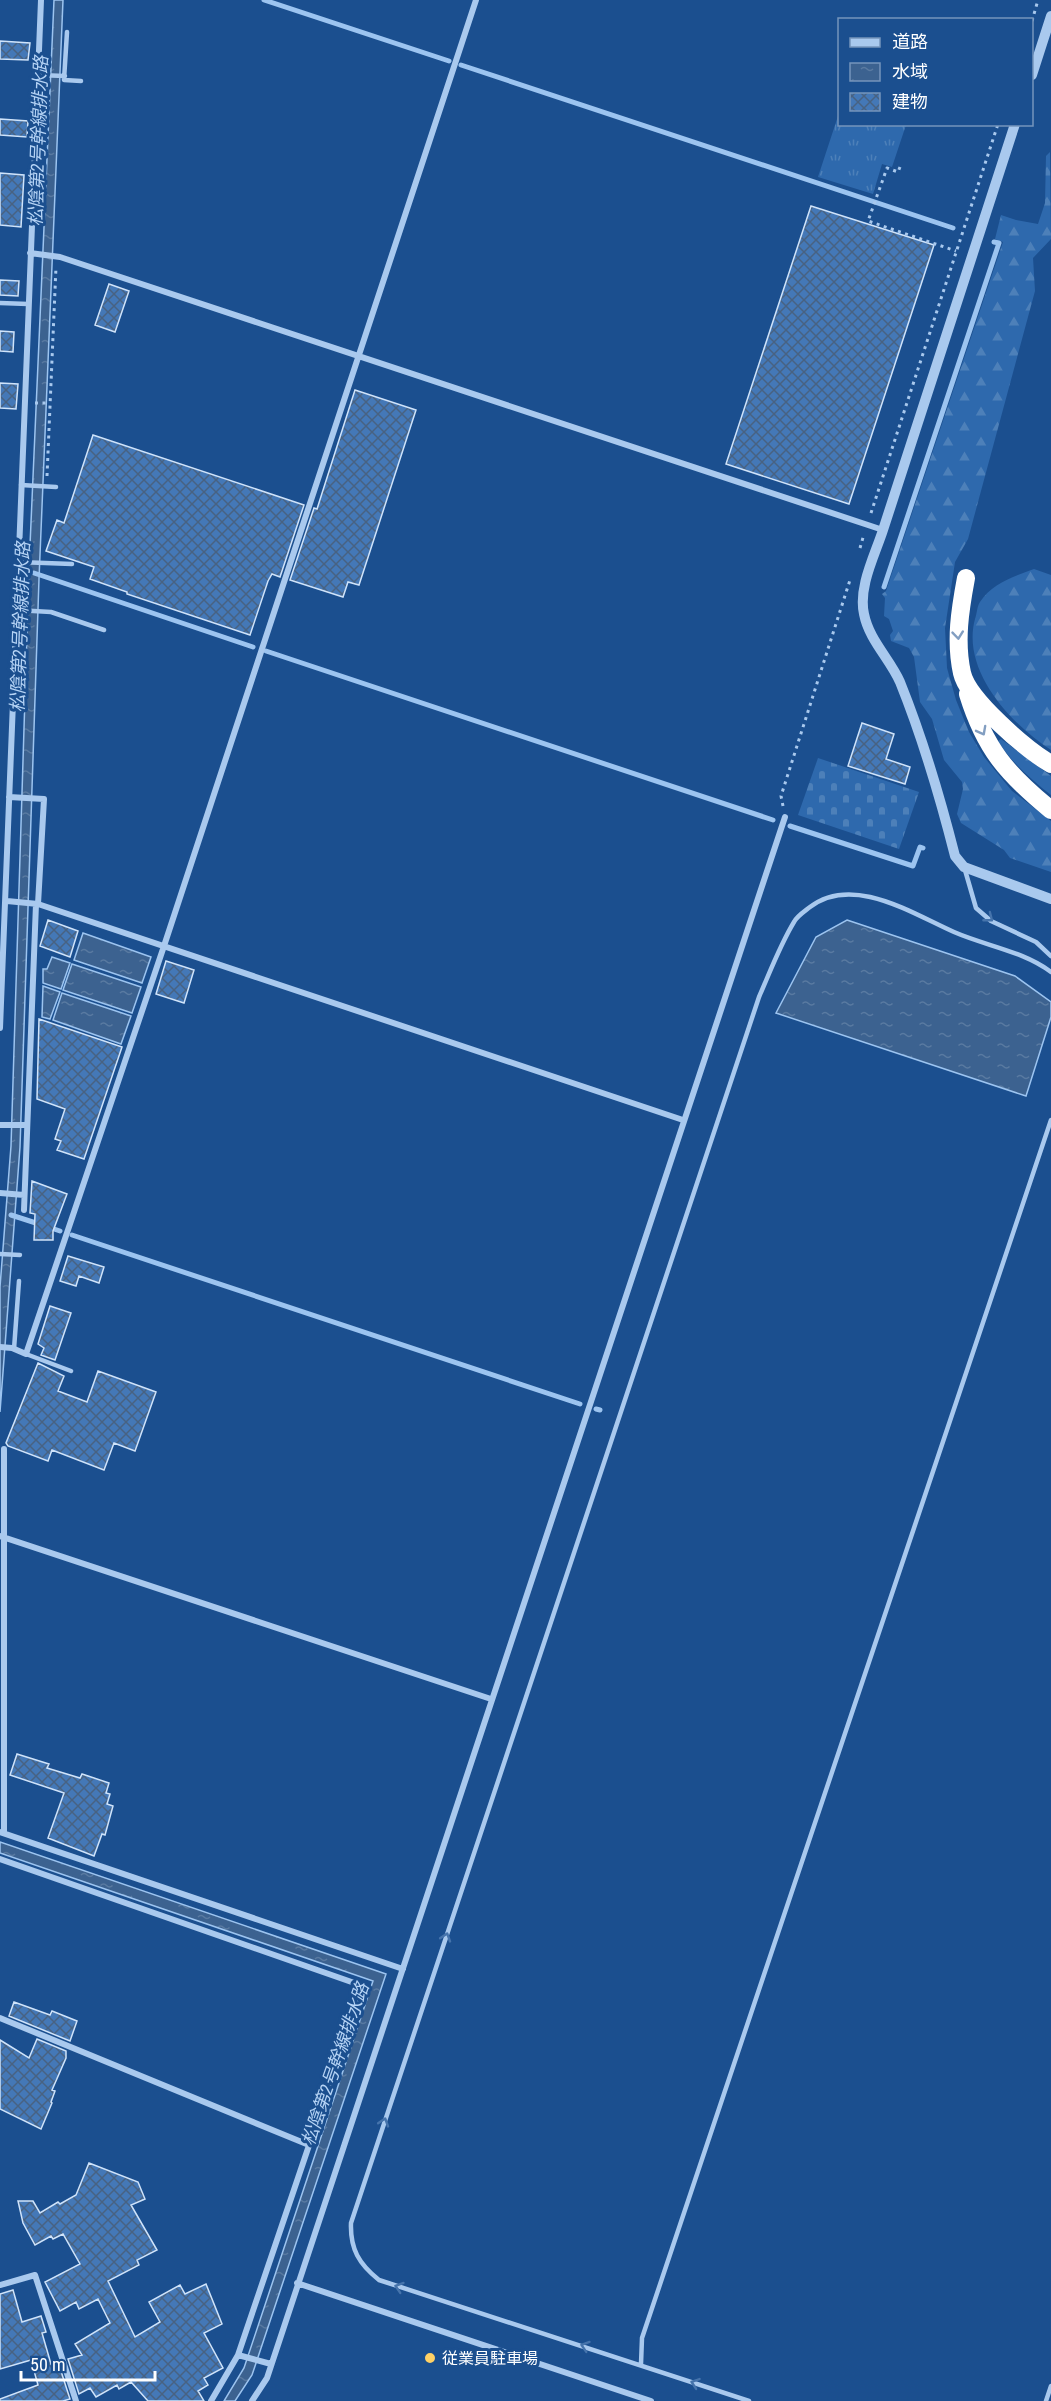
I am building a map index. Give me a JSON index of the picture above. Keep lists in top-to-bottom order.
{
  "water": ["松陰第2号幹線排水路"],
  "places": ["従業員駐車場"],
  "legend": ["道路", "水域", "建物"],
  "scale_bar": "50 m"
}
